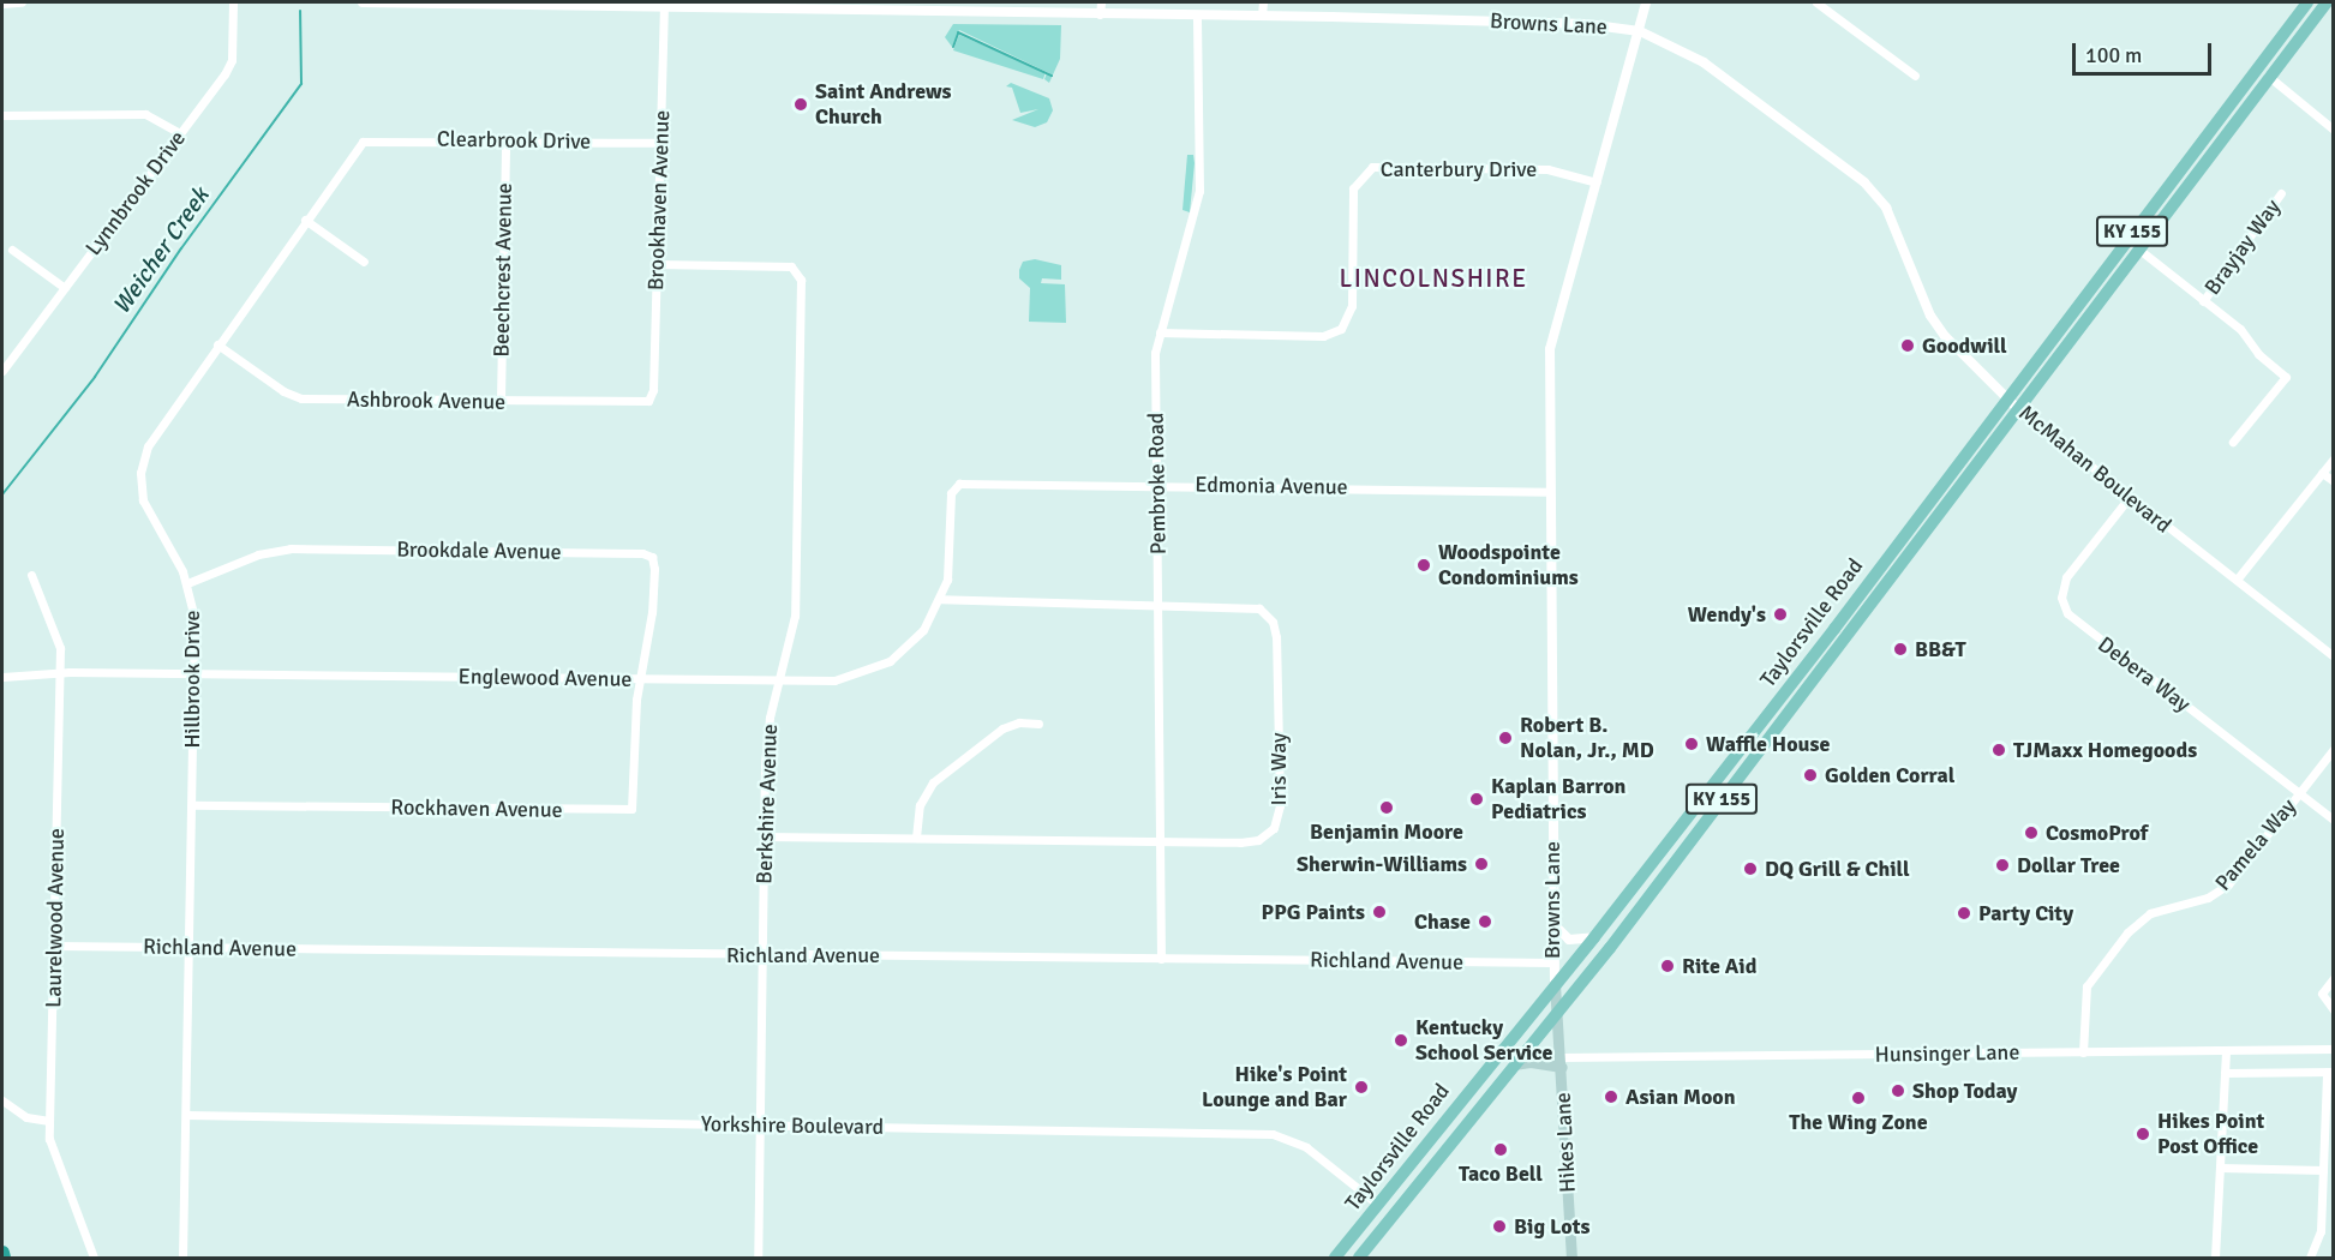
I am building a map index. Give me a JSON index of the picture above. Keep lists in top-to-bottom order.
{
  "streets": {
    "main road": ["KY 155", "Taylorsville Road", "Hikes Lane"],
    "street": [
      "Browns Lane",
      "Clearbrook Drive",
      "Canterbury Drive",
      "Lynnbrook Drive",
      "Brookhaven Avenue",
      "Brayjay Way",
      "Beechcrest Avenue",
      "Ashbrook Avenue",
      "McMahan Boulevard",
      "Pembroke Road",
      "Edmonia Avenue",
      "Brookdale Avenue",
      "Debera Way",
      "Englewood Avenue",
      "Hillbrook Drive",
      "Iris Way",
      "Berkshire Avenue",
      "Rockhaven Avenue",
      "Pamela Way",
      "Laurelwood Avenue",
      "Richland Avenue",
      "Hunsinger Lane",
      "Yorkshire Boulevard"
    ]
  },
  "crossings": [
    ["Browns Lane", "Canterbury Drive"],
    ["Browns Lane", "Brookhaven Avenue"],
    ["Browns Lane", "McMahan Boulevard"],
    ["Browns Lane", "Pembroke Road"],
    ["Browns Lane", "Edmonia Avenue"],
    ["Browns Lane", "Taylorsville Road"],
    ["Browns Lane", "Richland Avenue"],
    ["Browns Lane", "Hikes Lane"],
    ["Clearbrook Drive", "Brookhaven Avenue"],
    ["Clearbrook Drive", "Beechcrest Avenue"],
    ["Clearbrook Drive", "Hillbrook Drive"],
    ["Canterbury Drive", "Pembroke Road"],
    ["Brookhaven Avenue", "Ashbrook Avenue"],
    ["Brookhaven Avenue", "Berkshire Avenue"],
    ["Beechcrest Avenue", "Ashbrook Avenue"],
    ["Ashbrook Avenue", "Hillbrook Drive"],
    ["McMahan Boulevard", "Taylorsville Road"],
    ["McMahan Boulevard", "Debera Way"],
    ["Pembroke Road", "Edmonia Avenue"],
    ["Pembroke Road", "Iris Way"],
    ["Pembroke Road", "Richland Avenue"],
    ["Edmonia Avenue", "Englewood Avenue"],
    ["Brookdale Avenue", "Englewood Avenue"],
    ["Brookdale Avenue", "Hillbrook Drive"],
    ["Brookdale Avenue", "Rockhaven Avenue"],
    ["Taylorsville Road", "Yorkshire Boulevard"],
    ["Taylorsville Road", "Hikes Lane"],
    ["Debera Way", "Pamela Way"],
    ["Englewood Avenue", "Hillbrook Drive"],
    ["Englewood Avenue", "Iris Way"],
    ["Englewood Avenue", "Berkshire Avenue"],
    ["Englewood Avenue", "Rockhaven Avenue"],
    ["Englewood Avenue", "Laurelwood Avenue"],
    ["Hillbrook Drive", "Rockhaven Avenue"],
    ["Hillbrook Drive", "Richland Avenue"],
    ["Hillbrook Drive", "Yorkshire Boulevard"],
    ["Iris Way", "Berkshire Avenue"],
    ["Berkshire Avenue", "Richland Avenue"],
    ["Berkshire Avenue", "Yorkshire Boulevard"],
    ["Pamela Way", "Hunsinger Lane"],
    ["Laurelwood Avenue", "Richland Avenue"],
    ["Hunsinger Lane", "Hikes Lane"]
  ],
  "districts": ["LINCOLNSHIRE"],
  "water": ["Weicher Creek"],
  "places": [
    "Saint Andrews Church",
    "Goodwill",
    "Woodspointe Condominiums",
    "Wendy's",
    "BB&T",
    "Robert B. Nolan, Jr., MD",
    "Waffle House",
    "TJMaxx Homegoods",
    "Golden Corral",
    "Kaplan Barron Pediatrics",
    "Benjamin Moore",
    "CosmoProf",
    "Sherwin-Williams",
    "Dollar Tree",
    "DQ Grill & Chill",
    "PPG Paints",
    "Party City",
    "Chase",
    "Rite Aid",
    "Kentucky School Service",
    "Hike's Point Lounge and Bar",
    "Shop Today",
    "Asian Moon",
    "The Wing Zone",
    "Hikes Point Post Office",
    "Taco Bell",
    "Big Lots"
  ],
  "scale_bar": "100 m"
}
